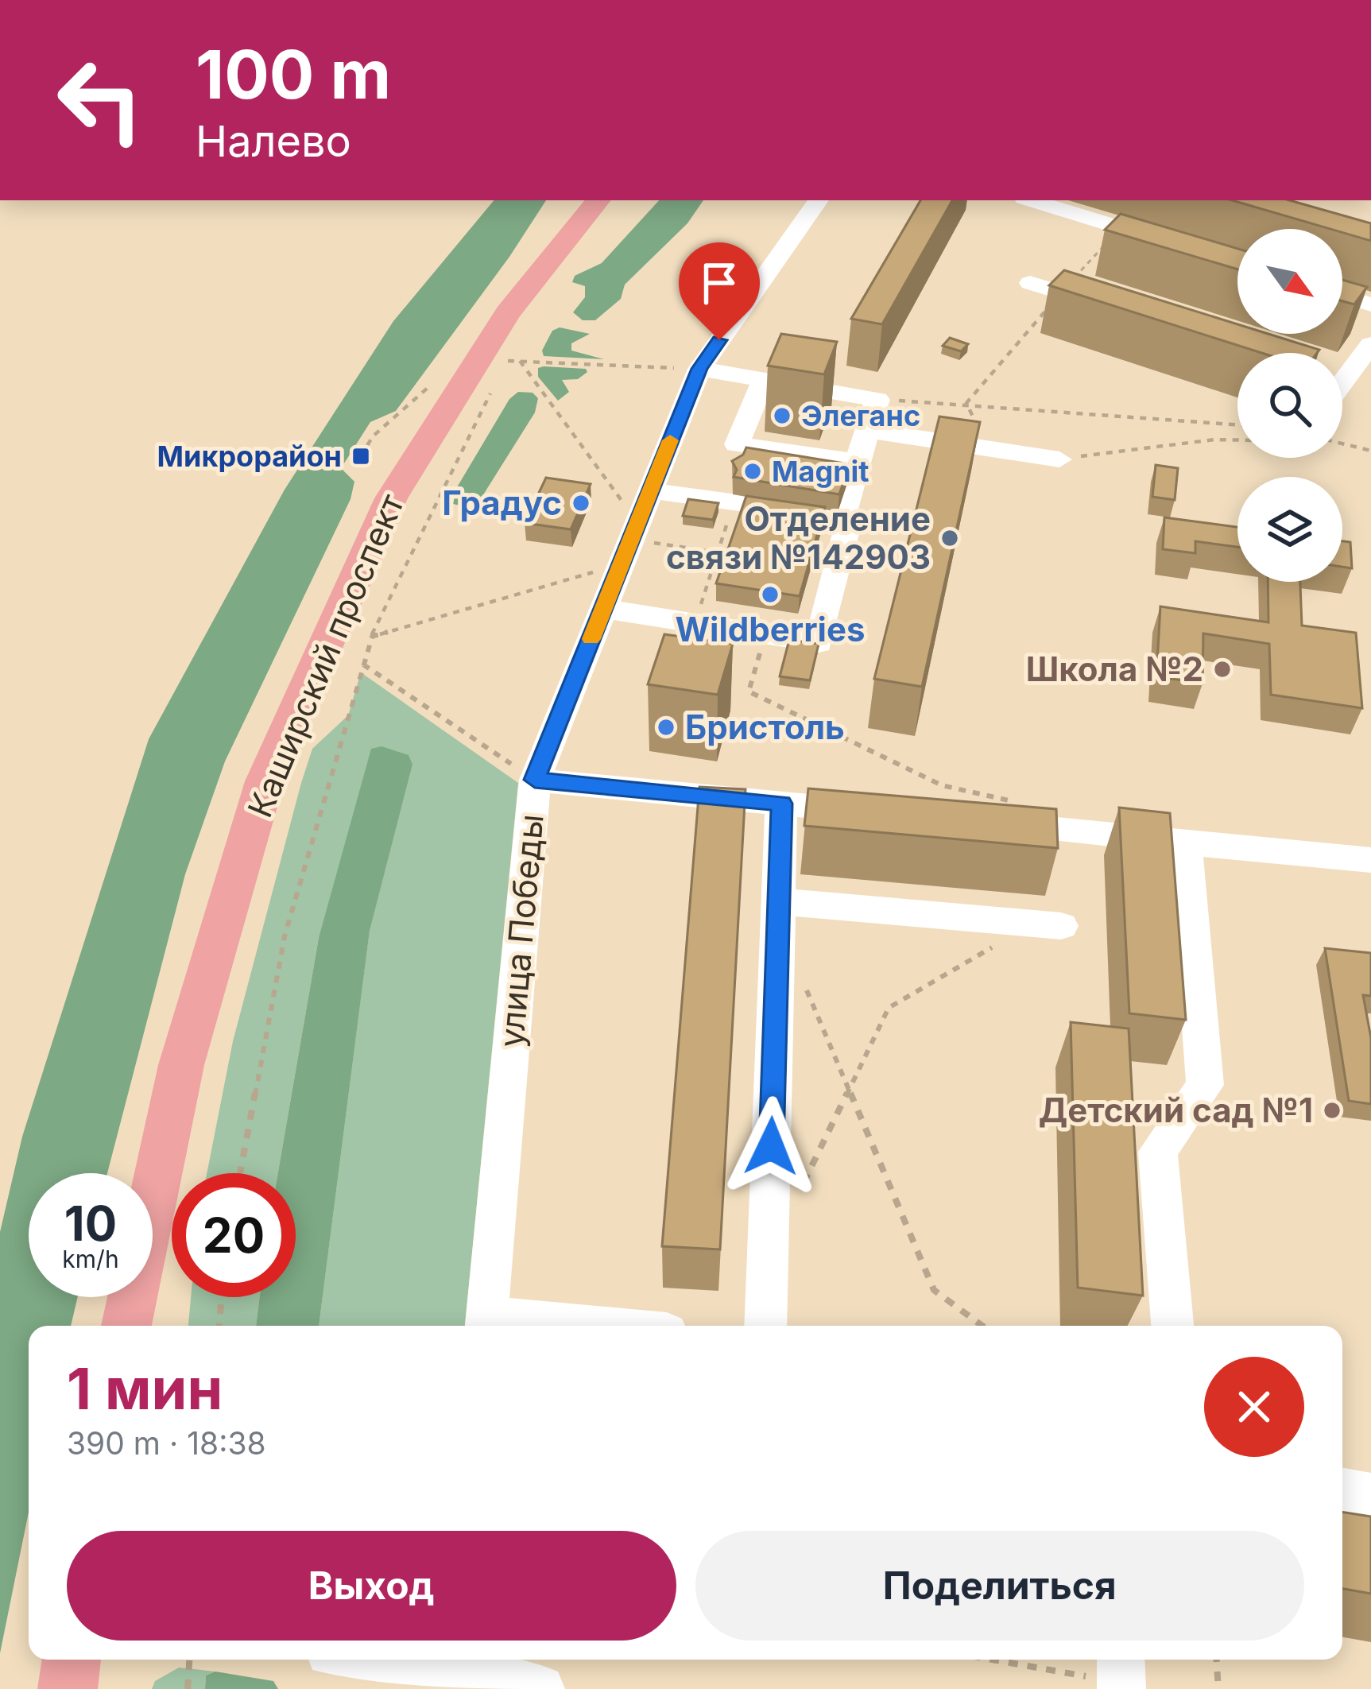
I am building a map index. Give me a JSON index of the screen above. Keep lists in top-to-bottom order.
{
  "streets": {
    "main road": ["Каширский проспект"],
    "street": ["улица Победы"]
  },
  "places": {
    "other": [
      "Элеганс",
      "Magnit",
      "Градус",
      "Отделение связи №142903",
      "Wildberries",
      "Школа №2",
      "Бристоль",
      "Детский сад №1"
    ],
    "transit": ["Микрорайон"]
  },
  "north": "bottom right",
  "page": {
    "turn": ["100 m", "Налево"],
    "speed": "10 km/h",
    "limit": "20",
    "heading": ["1 мин", "390 m · 18:38"],
    "buttons": ["Выход", "Поделиться"]
  }
}
